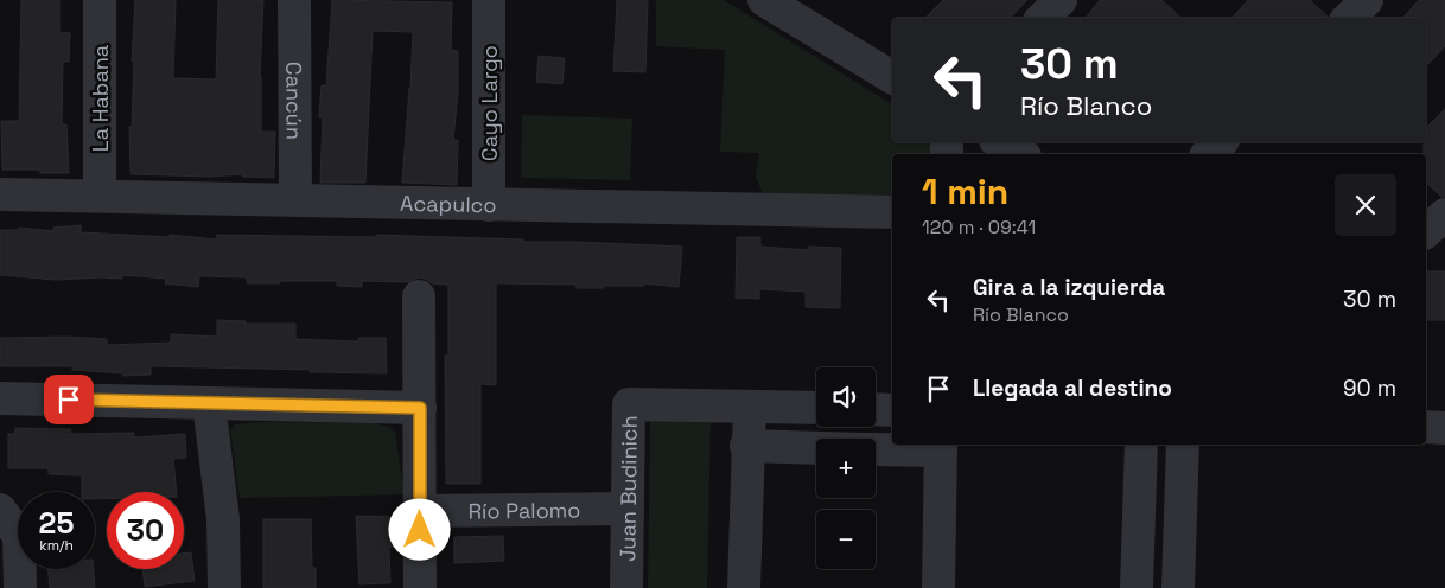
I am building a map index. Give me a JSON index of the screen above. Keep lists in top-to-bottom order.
{
  "streets": {
    "street": [
      "La Habana",
      "Cancún",
      "Cayo Largo",
      "Acapulco",
      "Juan Budinich",
      "Río Palomo"
    ]
  },
  "crossings": [
    ["La Habana", "Acapulco"],
    ["Cancún", "Acapulco"],
    ["Cayo Largo", "Acapulco"],
    ["Juan Budinich", "Río Palomo"]
  ],
  "page": {
    "turn": ["30 m", "Río Blanco"],
    "heading": ["1 min", "120 m · 09:41"],
    "list": [
      {
        "name": "Gira a la izquierda",
        "note": "Río Blanco",
        "value": "30 m"
      },
      {
        "name": "Llegada al destino",
        "value": "90 m"
      }
    ],
    "map_buttons": ["+", "−"],
    "speed": "25 km/h",
    "limit": "30"
  }
}
